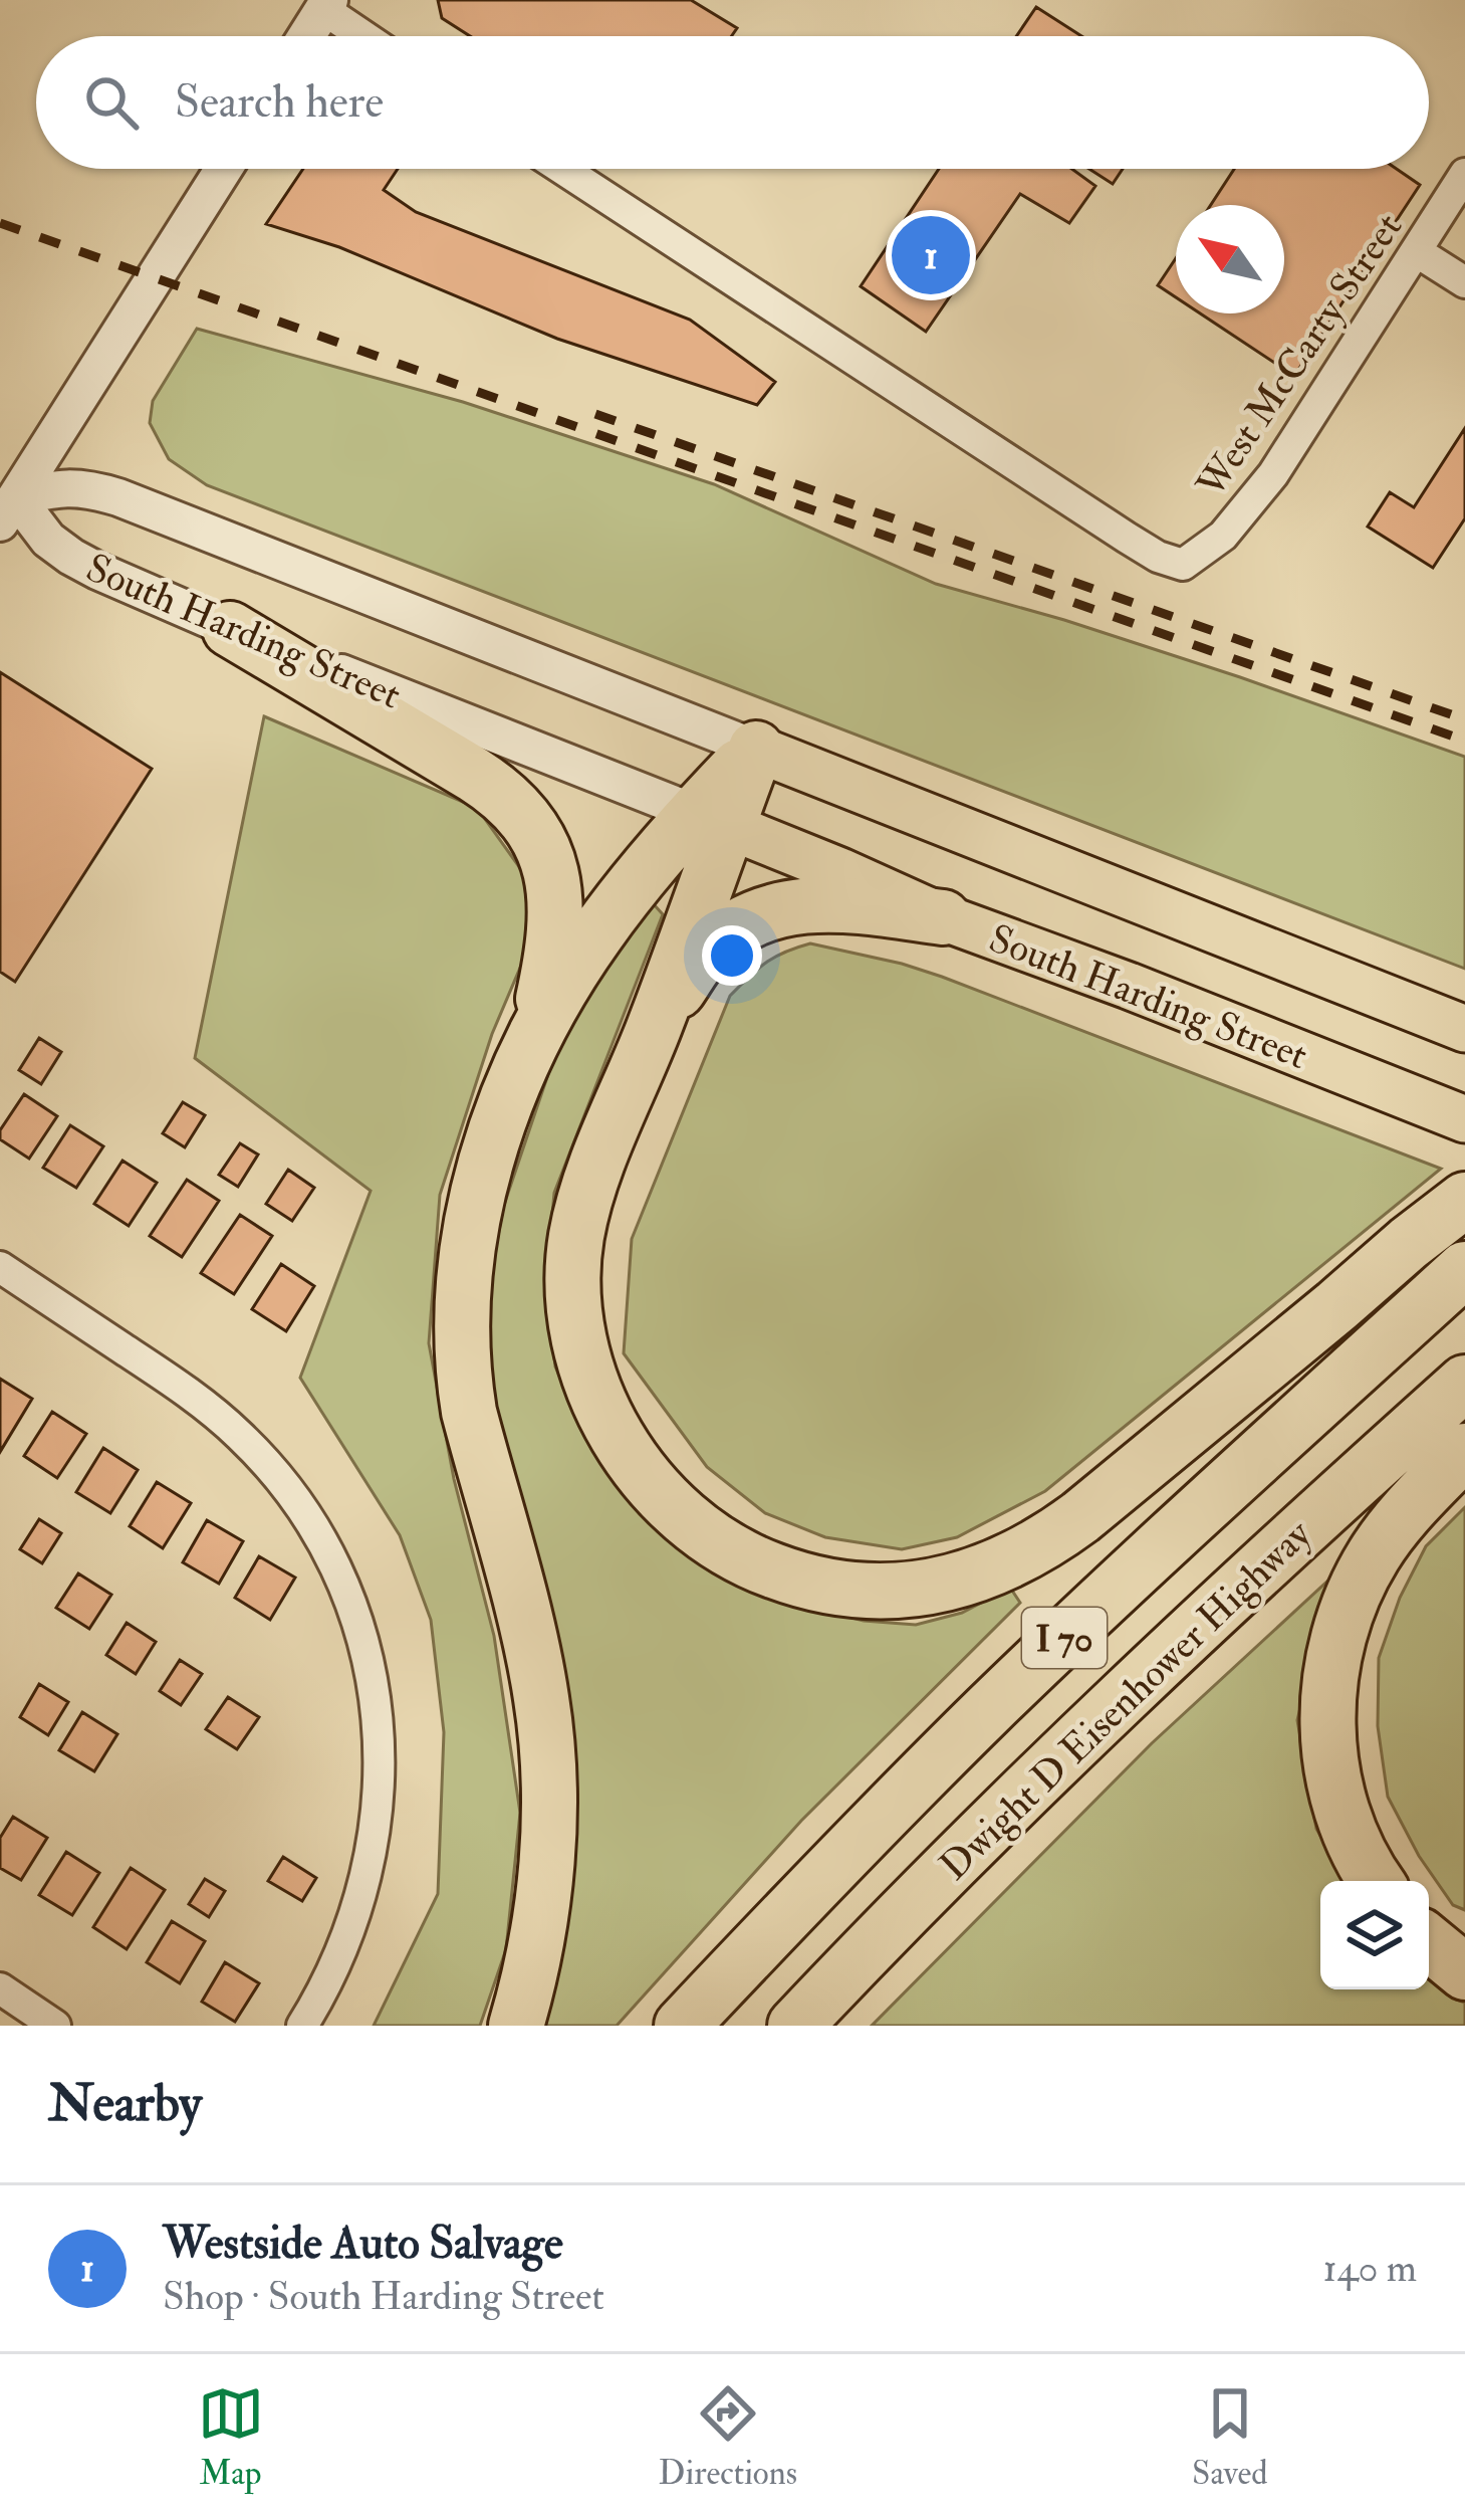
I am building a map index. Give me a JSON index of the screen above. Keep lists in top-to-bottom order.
{
  "streets": {
    "highway": ["I 70", "Dwight D Eisenhower Highway"],
    "main road": ["South Harding Street"],
    "street": ["West McCarty Street"]
  },
  "north": "top left",
  "page": {
    "search": "Search here",
    "pins": "1",
    "heading": "Nearby",
    "list": [
      {
        "mark": "1",
        "name": "Westside Auto Salvage",
        "note": "Shop · South Harding Street",
        "value": "140 m"
      }
    ],
    "nav": ["Map", "Directions", "Saved"]
  }
}
